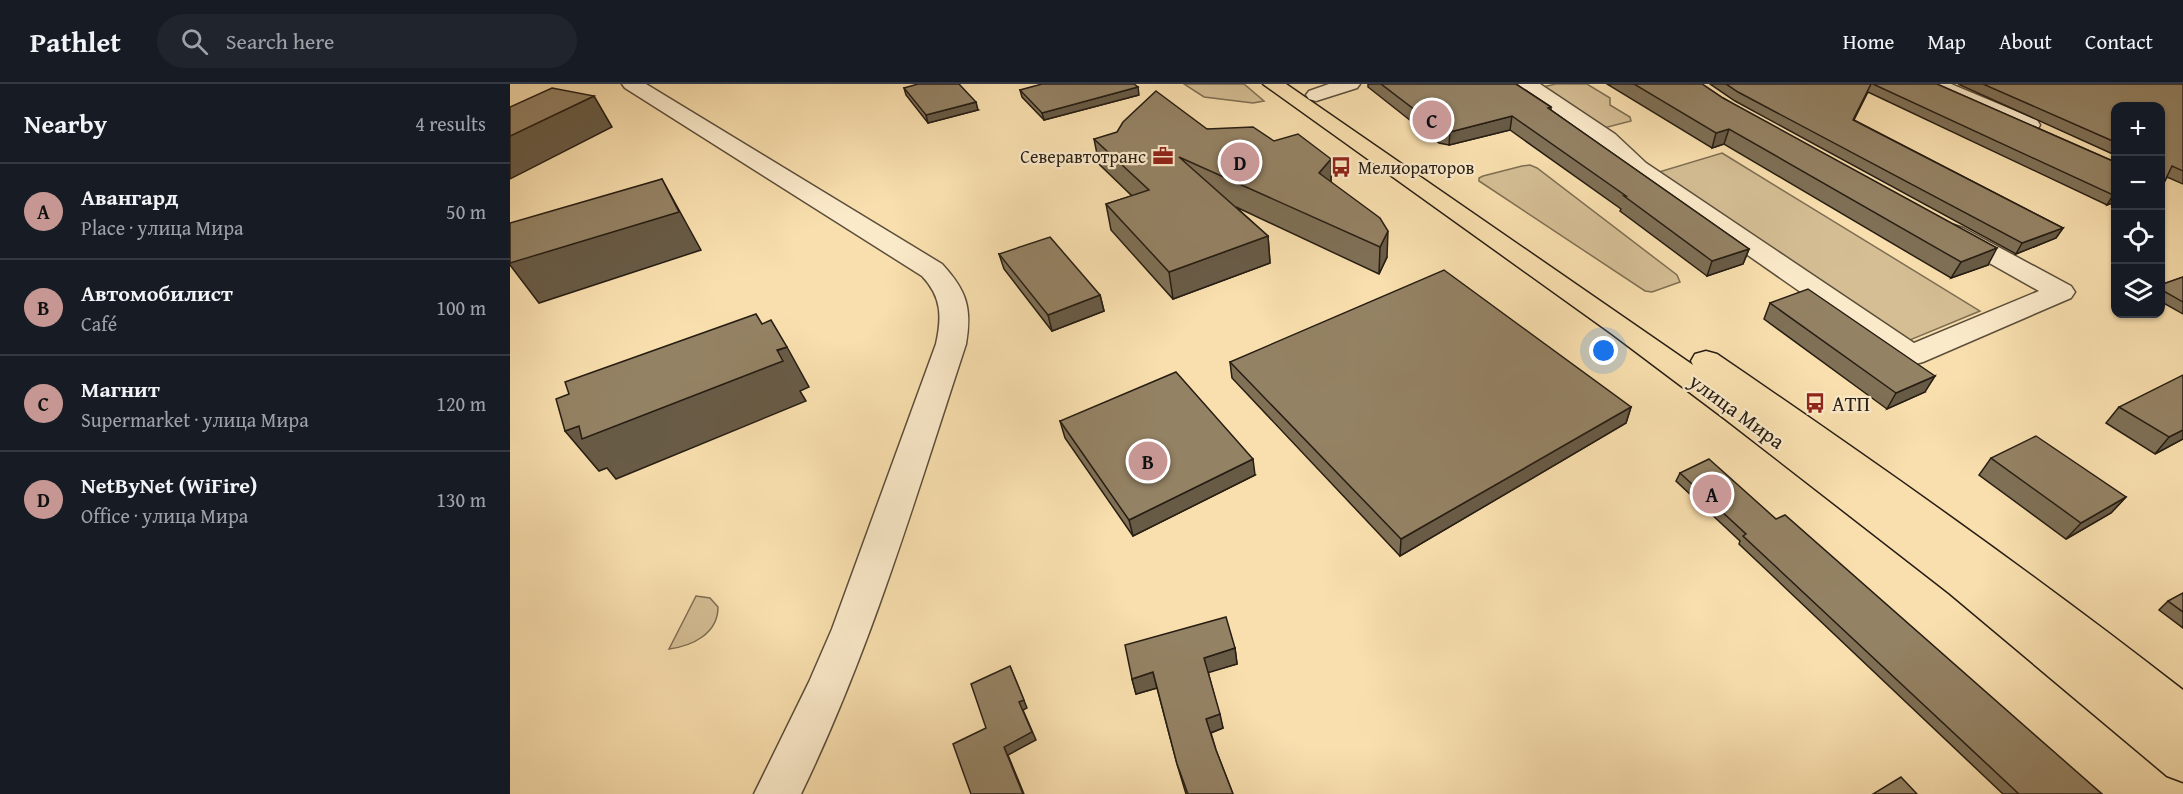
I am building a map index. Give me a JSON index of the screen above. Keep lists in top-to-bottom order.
{
  "streets": {
    "main road": ["улица Мира"]
  },
  "places": {
    "office": ["Северавтотранс"],
    "bus stop": ["Мелиораторов", "АТП"]
  },
  "page": {
    "header": "Pathlet",
    "search": "Search here",
    "nav": [
      "Home",
      "Map",
      "About",
      "Contact"
    ],
    "heading": ["Nearby", "4 results"],
    "pins": [
      "C",
      "D",
      "B",
      "A"
    ],
    "map_buttons": ["+", "−"],
    "list": [
      {
        "mark": "A",
        "name": "Авангард",
        "note": "Place · улица Мира",
        "value": "50 m"
      },
      {
        "mark": "B",
        "name": "Автомобилист",
        "note": "Café",
        "value": "100 m"
      },
      {
        "mark": "C",
        "name": "Магнит",
        "note": "Supermarket · улица Мира",
        "value": "120 m"
      },
      {
        "mark": "D",
        "name": "NetByNet (WiFire)",
        "note": "Office · улица Мира",
        "value": "130 m"
      }
    ]
  }
}
